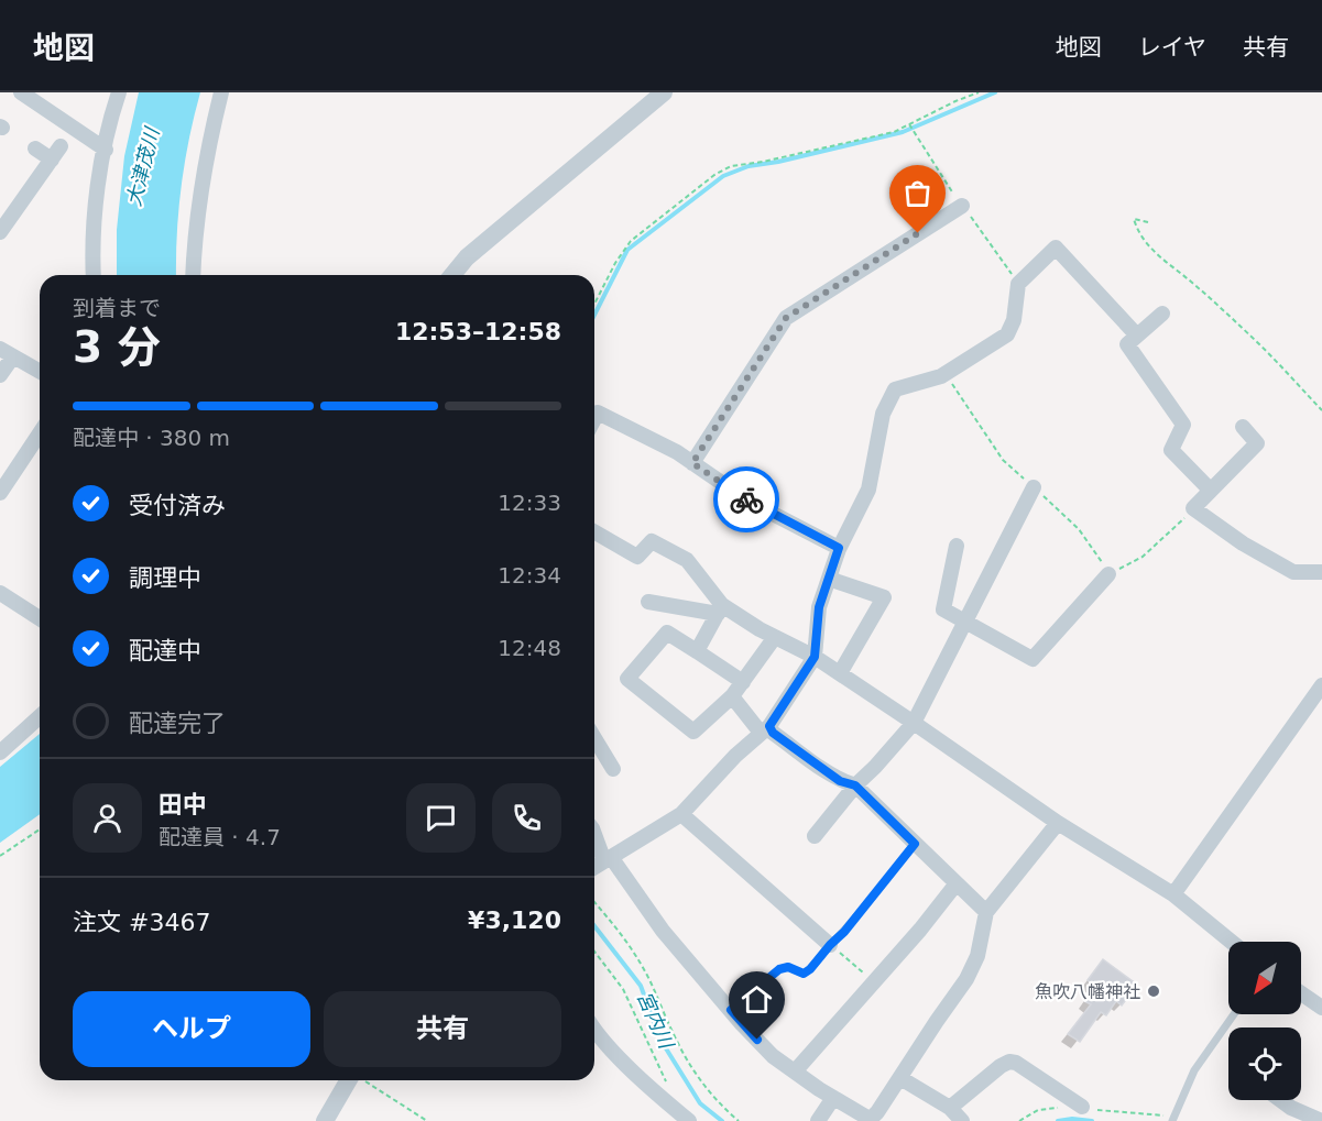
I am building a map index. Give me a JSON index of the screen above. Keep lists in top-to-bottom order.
{
  "water": ["大津茂川", "宮内川"],
  "places": ["魚吹八幡神社"],
  "north": "bottom left",
  "page": {
    "header": "地図",
    "nav": ["地図", "レイヤ", "共有"],
    "heading": ["3 分", "到着まで", "12:53–12:58"],
    "panel": [
      "田中",
      "配達員 · 4.7",
      "注文 #3467",
      "¥3,120"
    ],
    "bar": "配達中 · 380 m",
    "list": [
      ["受付済み", "12:33"],
      ["調理中", "12:34"],
      ["配達中", "12:48"],
      "配達完了"
    ],
    "buttons": ["ヘルプ", "共有"]
  }
}
